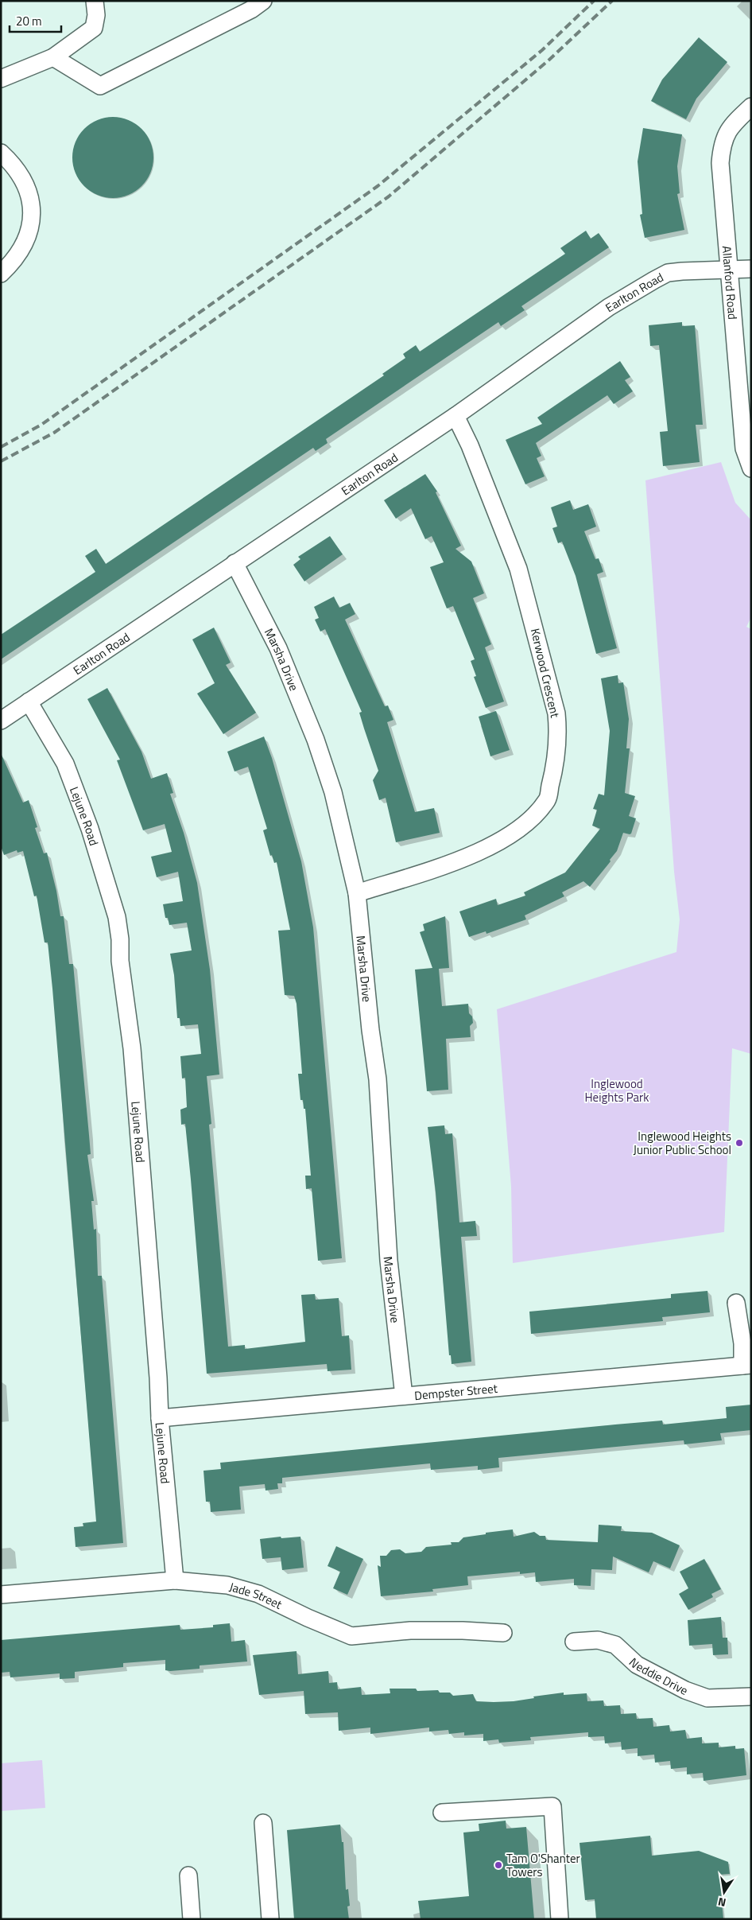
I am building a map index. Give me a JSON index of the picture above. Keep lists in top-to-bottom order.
{
  "streets": {
    "street": [
      "Allanford Road",
      "Earlton Road",
      "Marsha Drive",
      "Kerwood Crescent",
      "Lejune Road",
      "Dempster Street",
      "Jade Street",
      "Neddie Drive"
    ]
  },
  "crossings": [
    ["Allanford Road", "Earlton Road"],
    ["Earlton Road", "Marsha Drive"],
    ["Earlton Road", "Kerwood Crescent"],
    ["Earlton Road", "Lejune Road"],
    ["Marsha Drive", "Kerwood Crescent"],
    ["Marsha Drive", "Dempster Street"],
    ["Lejune Road", "Dempster Street"],
    ["Lejune Road", "Jade Street"]
  ],
  "parks": ["Inglewood Heights Park"],
  "places": ["Inglewood Heights Junior Public School", "Tam O'Shanter Towers"],
  "scale_bar": "20 m",
  "north": "bottom"
}
